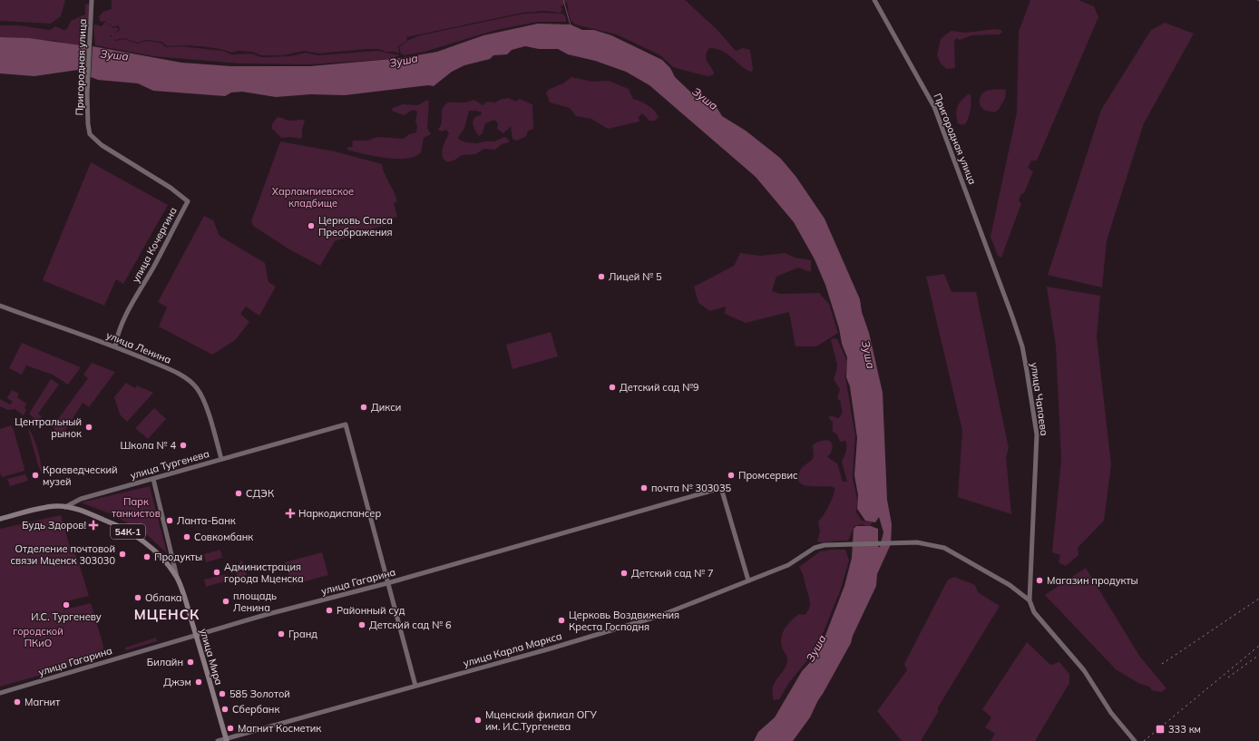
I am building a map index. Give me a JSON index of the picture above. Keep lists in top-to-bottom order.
{
  "streets": {
    "main road": [
      "Пригородная улица",
      "улица Кочергина",
      "улица Ленина",
      "улица Чапаева",
      "улица Тургенева",
      "54К-1",
      "улица Гагарина",
      "улица Карла Маркса",
      "улица Мира"
    ]
  },
  "crossings": [
    ["Пригородная улица", "улица Кочергина"],
    ["Пригородная улица", "улица Чапаева"],
    ["улица Кочергина", "улица Ленина"],
    ["улица Ленина", "улица Тургенева"],
    ["улица Чапаева", "улица Карла Маркса"],
    ["улица Тургенева", "улица Гагарина"],
    ["улица Тургенева", "улица Мира"],
    ["улица Гагарина", "улица Карла Маркса"],
    ["улица Гагарина", "улица Мира"],
    ["улица Карла Маркса", "улица Мира"]
  ],
  "districts": ["МЦЕНСК"],
  "water": ["Зуша"],
  "parks": ["Харлампиевское кладбище", "Парк танкистов", "городской ПКиО"],
  "places": {
    "other": [
      "Церковь Спаса Преображения",
      "Лицей № 5",
      "Детский сад №9",
      "Дикси",
      "Центральный рынок",
      "Школа № 4",
      "Краеведческий музей",
      "Промсервис",
      "почта № 303035",
      "СДЭК",
      "Ланта-Банк",
      "Совкомбанк",
      "Отделение почтовой связи Мценск 303030",
      "Продукты",
      "Администрация города Мценска",
      "Детский сад № 7",
      "Магазин продукты",
      "Облака",
      "площадь Ленина",
      "И.С. Тургеневу",
      "Районный суд",
      "Церковь Воздвижения Креста Господня",
      "Детский сад № 6",
      "Гранд",
      "Билайн",
      "Джэм",
      "585 Золотой",
      "Магнит",
      "Сбербанк",
      "Мценский филиал ОГУ им. И.С.Тургенева",
      "Магнит Косметик"
    ],
    "health": ["Наркодиспансер", "Будь Здоров!"],
    "transit": ["333 км"]
  }
}
